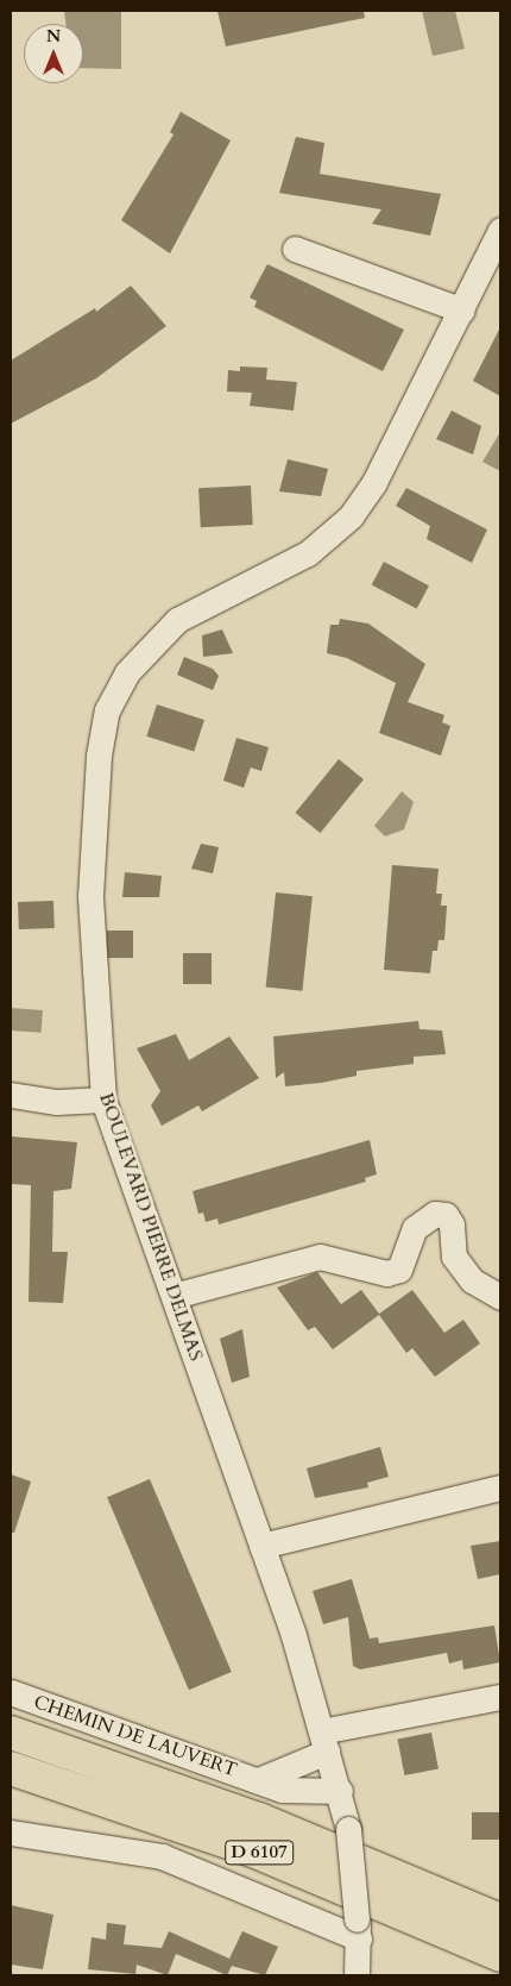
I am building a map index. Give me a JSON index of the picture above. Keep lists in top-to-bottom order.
{
  "streets": {
    "highway": ["D 6107"],
    "street": ["BOULEVARD PIERRE DELMAS", "CHEMIN DE LAUVERT"]
  },
  "crossings": [
    ["BOULEVARD PIERRE DELMAS", "CHEMIN DE LAUVERT"]
  ],
  "north": "top"
}
